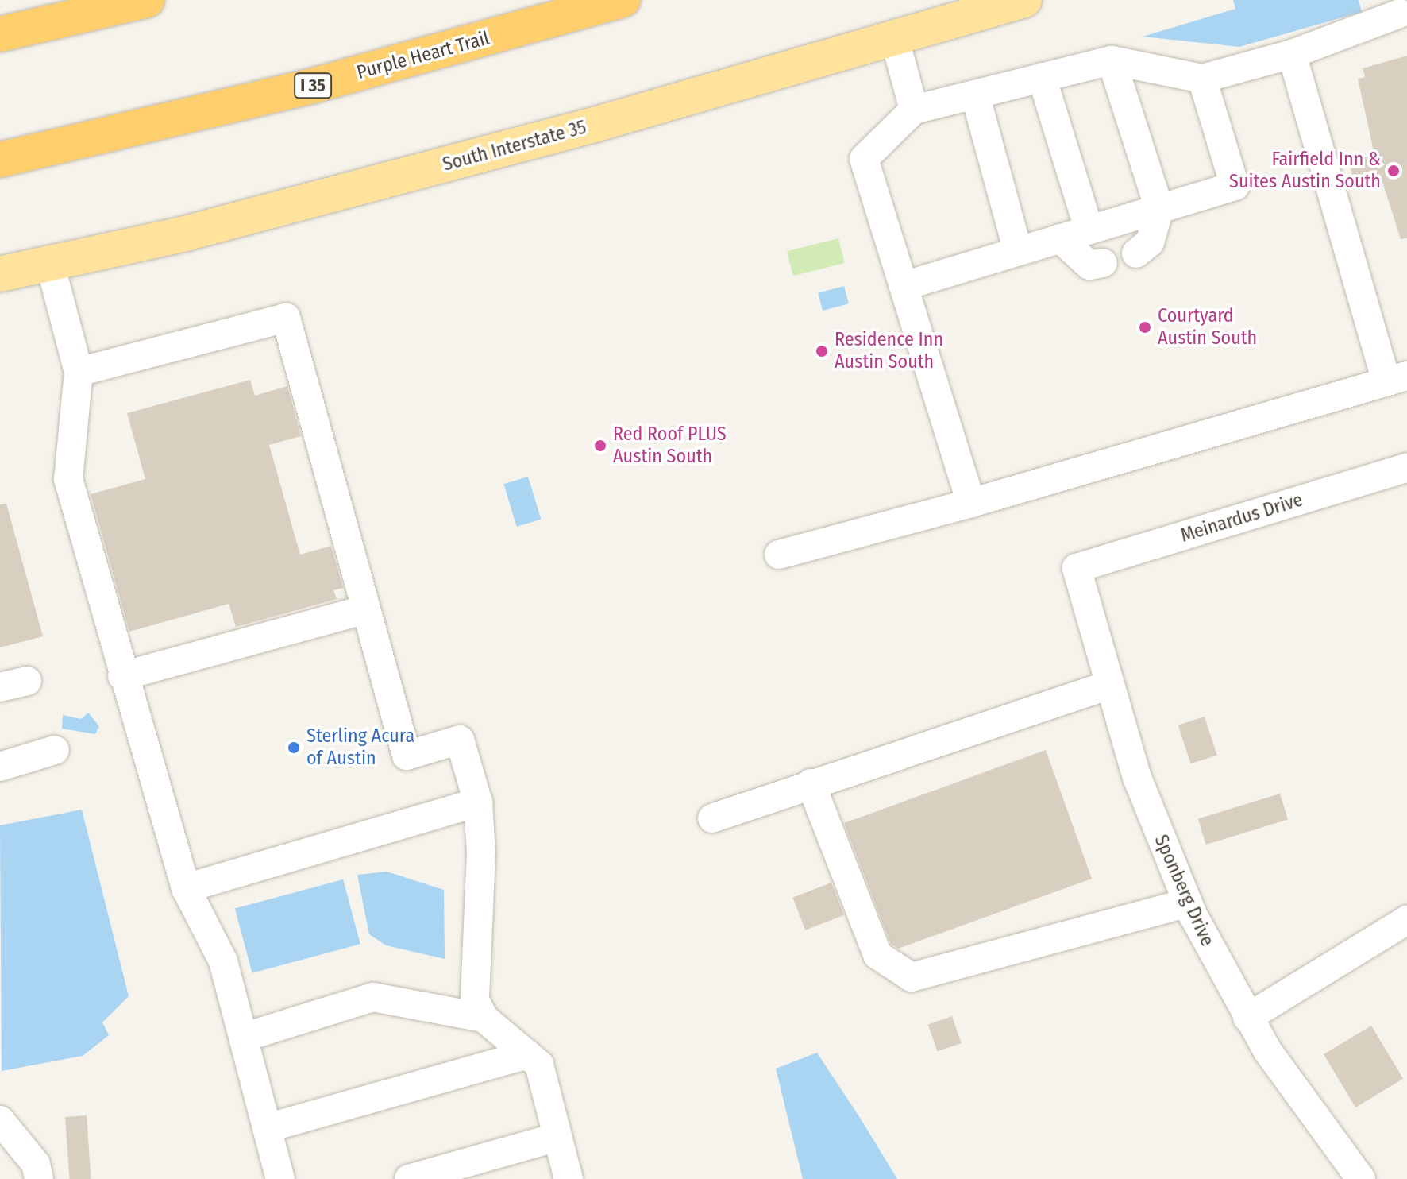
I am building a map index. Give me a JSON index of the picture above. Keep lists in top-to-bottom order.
{
  "streets": {
    "highway": ["Purple Heart Trail", "I 35"],
    "main road": ["South Interstate 35"],
    "street": ["Meinardus Drive", "Sponberg Drive"]
  },
  "crossings": [
    ["Meinardus Drive", "Sponberg Drive"]
  ],
  "places": [
    "Fairfield Inn & Suites Austin South",
    "Courtyard Austin South",
    "Residence Inn Austin South",
    "Red Roof PLUS Austin South",
    "Sterling Acura of Austin"
  ]
}
